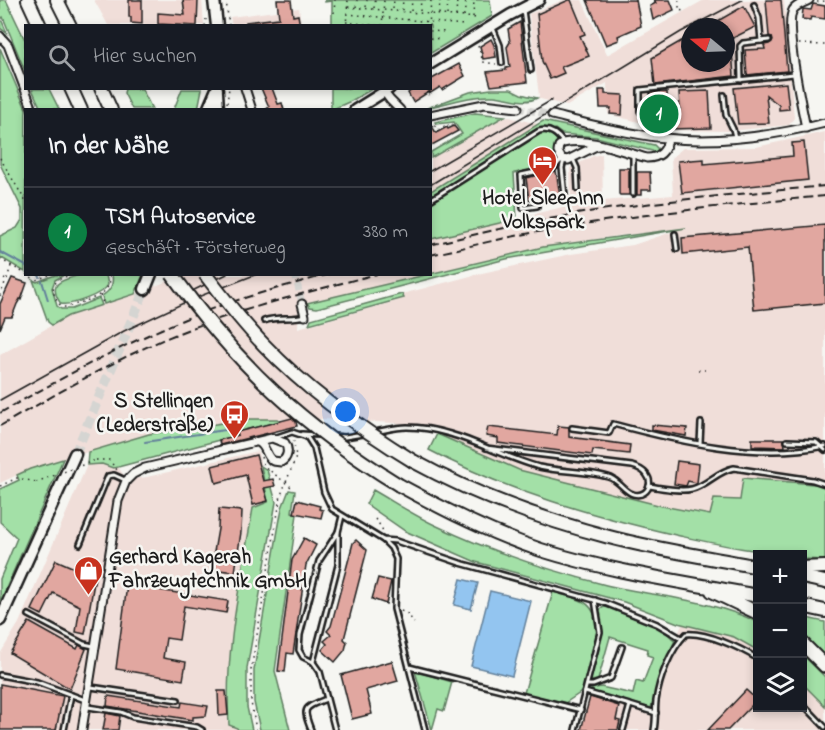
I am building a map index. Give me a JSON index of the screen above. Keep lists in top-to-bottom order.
{
  "places": {
    "hotel": ["Hotel SleepInn Volkspark"],
    "bus stop": ["S Stellingen (Lederstraße)"],
    "shop": ["Gerhard Kagerah Fahrzeugtechnik GmbH"]
  },
  "north": "left",
  "page": {
    "search": "Hier suchen",
    "pins": "1",
    "heading": "In der Nähe",
    "list": [
      {
        "mark": "1",
        "name": "TSM Autoservice",
        "note": "Geschäft · Försterweg",
        "value": "380 m"
      }
    ],
    "map_buttons": ["+", "−"]
  }
}
